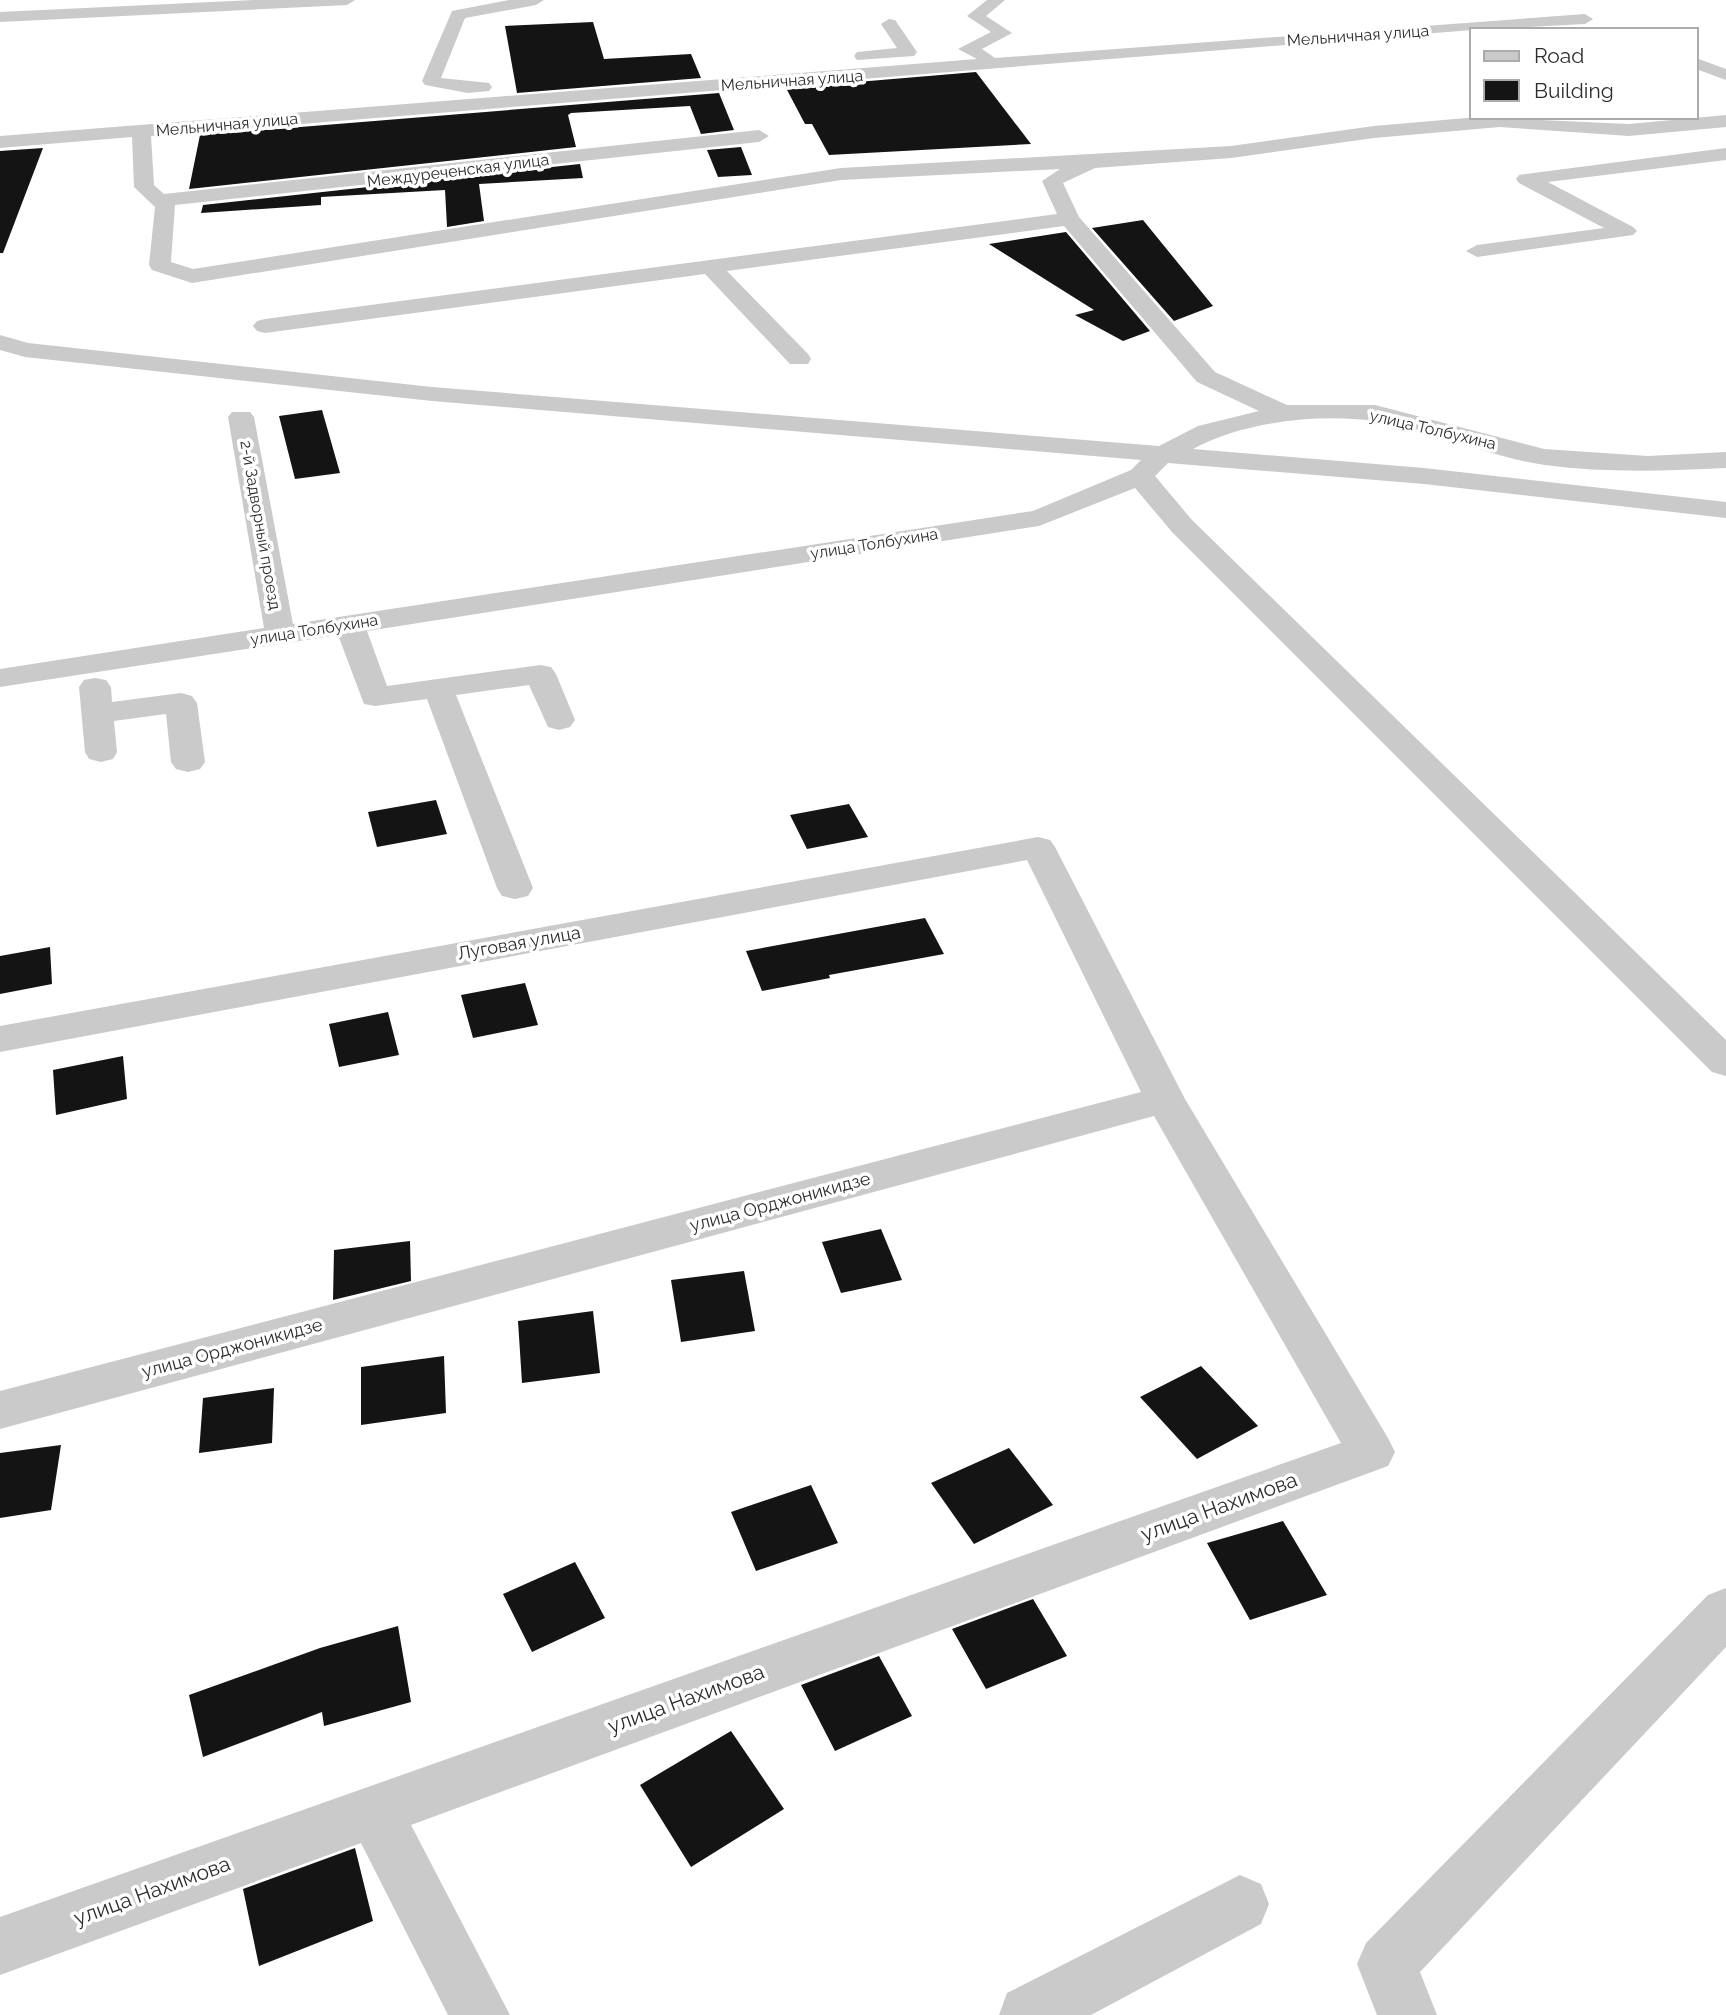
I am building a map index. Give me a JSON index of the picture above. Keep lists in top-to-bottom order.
{
  "streets": {
    "street": [
      "Мельничная улица",
      "Междуреченская улица",
      "улица Толбухина",
      "2-й Задворный проезд",
      "Луговая улица",
      "улица Орджоникидзе",
      "улица Нахимова"
    ]
  },
  "crossings": [
    ["улица Толбухина", "2-й Задворный проезд"],
    ["Луговая улица", "улица Орджоникидзе"],
    ["Луговая улица", "улица Нахимова"],
    ["улица Орджоникидзе", "улица Нахимова"]
  ],
  "legend": ["Road", "Building"]
}
